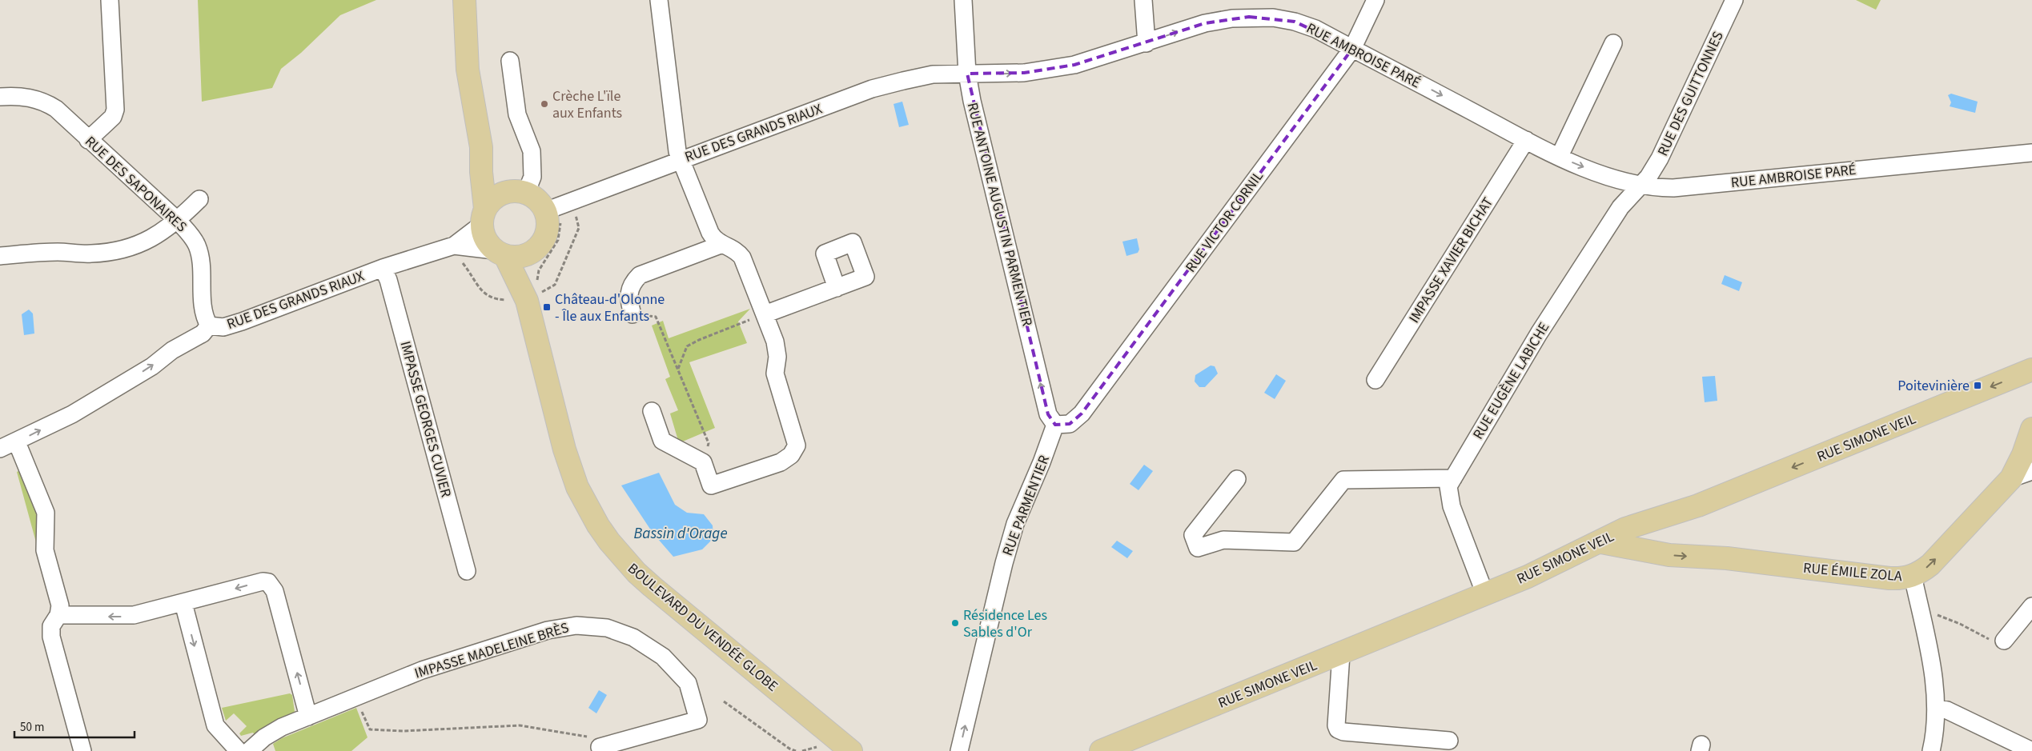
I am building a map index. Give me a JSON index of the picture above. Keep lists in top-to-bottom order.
{
  "streets": {
    "main road": ["RUE SIMONE VEIL", "RUE ÉMILE ZOLA", "BOULEVARD DU VENDÉE GLOBE"],
    "street": [
      "RUE AMBROISE PARÉ",
      "RUE DES GUITTONNES",
      "RUE DES GRANDS RIAUX",
      "RUE DES SAPONAIRES",
      "RUE ANTOINE AUGUSTIN PARMENTIER",
      "RUE VICTOR CORNIL",
      "IMPASSE XAVIER BICHAT",
      "RUE EUGÈNE LABICHE",
      "IMPASSE GEORGES CUVIER",
      "RUE PARMENTIER",
      "IMPASSE MADELEINE BRÈS"
    ]
  },
  "crossings": [
    ["RUE AMBROISE PARÉ", "RUE DES GUITTONNES"],
    ["RUE AMBROISE PARÉ", "RUE DES GRANDS RIAUX"],
    ["RUE AMBROISE PARÉ", "RUE ANTOINE AUGUSTIN PARMENTIER"],
    ["RUE AMBROISE PARÉ", "RUE VICTOR CORNIL"],
    ["RUE AMBROISE PARÉ", "IMPASSE XAVIER BICHAT"],
    ["RUE AMBROISE PARÉ", "RUE EUGÈNE LABICHE"],
    ["RUE DES GUITTONNES", "RUE EUGÈNE LABICHE"],
    ["RUE DES GRANDS RIAUX", "RUE DES SAPONAIRES"],
    ["RUE DES GRANDS RIAUX", "RUE ANTOINE AUGUSTIN PARMENTIER"],
    ["RUE DES GRANDS RIAUX", "IMPASSE GEORGES CUVIER"],
    ["RUE DES GRANDS RIAUX", "BOULEVARD DU VENDÉE GLOBE"],
    ["RUE ANTOINE AUGUSTIN PARMENTIER", "RUE VICTOR CORNIL"],
    ["RUE ANTOINE AUGUSTIN PARMENTIER", "RUE PARMENTIER"],
    ["RUE VICTOR CORNIL", "RUE PARMENTIER"],
    ["RUE EUGÈNE LABICHE", "RUE SIMONE VEIL"],
    ["RUE SIMONE VEIL", "RUE ÉMILE ZOLA"]
  ],
  "one_way": [
    "RUE AMBROISE PARÉ",
    "RUE ANTOINE AUGUSTIN PARMENTIER",
    "RUE SIMONE VEIL",
    "RUE PARMENTIER",
    "RUE ÉMILE ZOLA"
  ],
  "water": ["Bassin d'Orage"],
  "places": {
    "other": ["Crèche L'ïle aux Enfants", "Résidence Les Sables d'Or"],
    "transit": ["Château-d'Olonne - Île aux Enfants", "Poitevinière"]
  },
  "scale_bar": "50 m"
}
